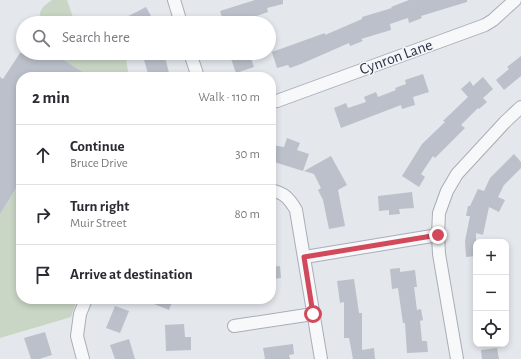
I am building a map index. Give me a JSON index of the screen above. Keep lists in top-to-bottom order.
{
  "streets": {
    "street": ["Cynron Lane"]
  },
  "page": {
    "search": "Search here",
    "heading": ["2 min", "Walk · 110 m"],
    "list": [
      ["Continue", "Bruce Drive", "30 m"],
      ["Turn right", "Muir Street", "80 m"],
      "Arrive at destination"
    ],
    "map_buttons": ["+", "−"]
  }
}
